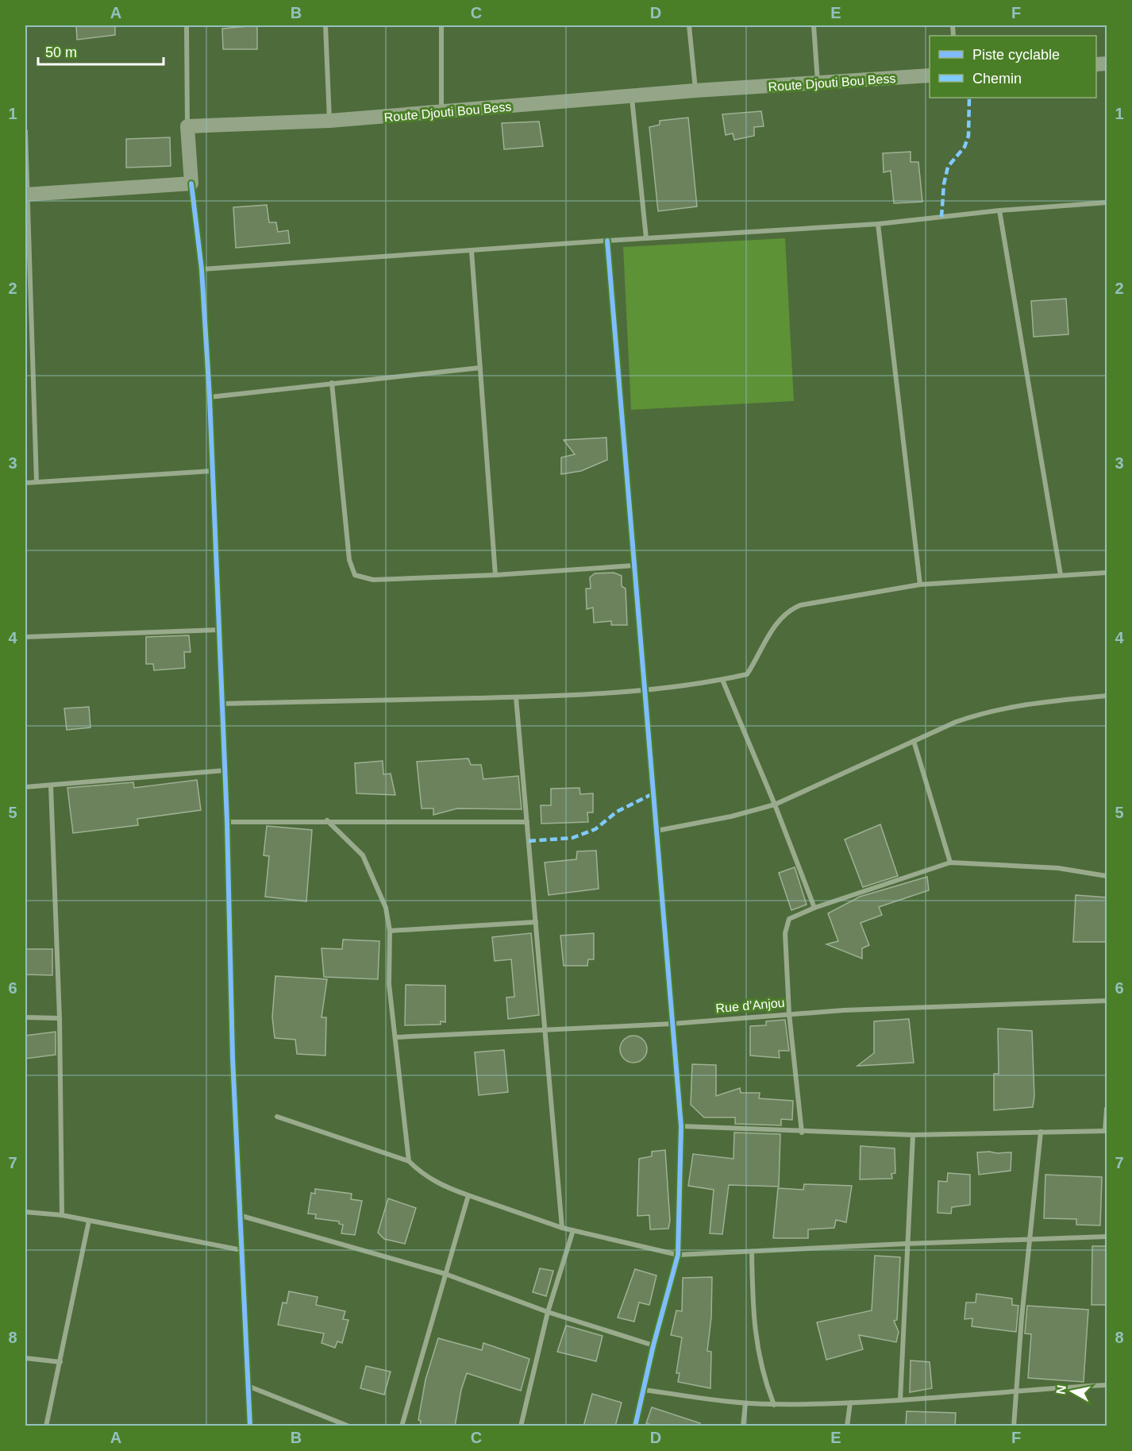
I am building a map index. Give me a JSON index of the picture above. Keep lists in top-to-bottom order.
{
  "streets": {
    "main road": ["Route Djouti Bou Bess"],
    "street": ["Rue d’Anjou"]
  },
  "legend": ["Piste cyclable", "Chemin"],
  "scale_bar": "50 m",
  "north": "left",
  "grid": {
    "columns": [
      "A",
      "B",
      "C",
      "D",
      "E",
      "F"
    ],
    "rows": [
      "1",
      "2",
      "3",
      "4",
      "5",
      "6",
      "7",
      "8"
    ]
  }
}
